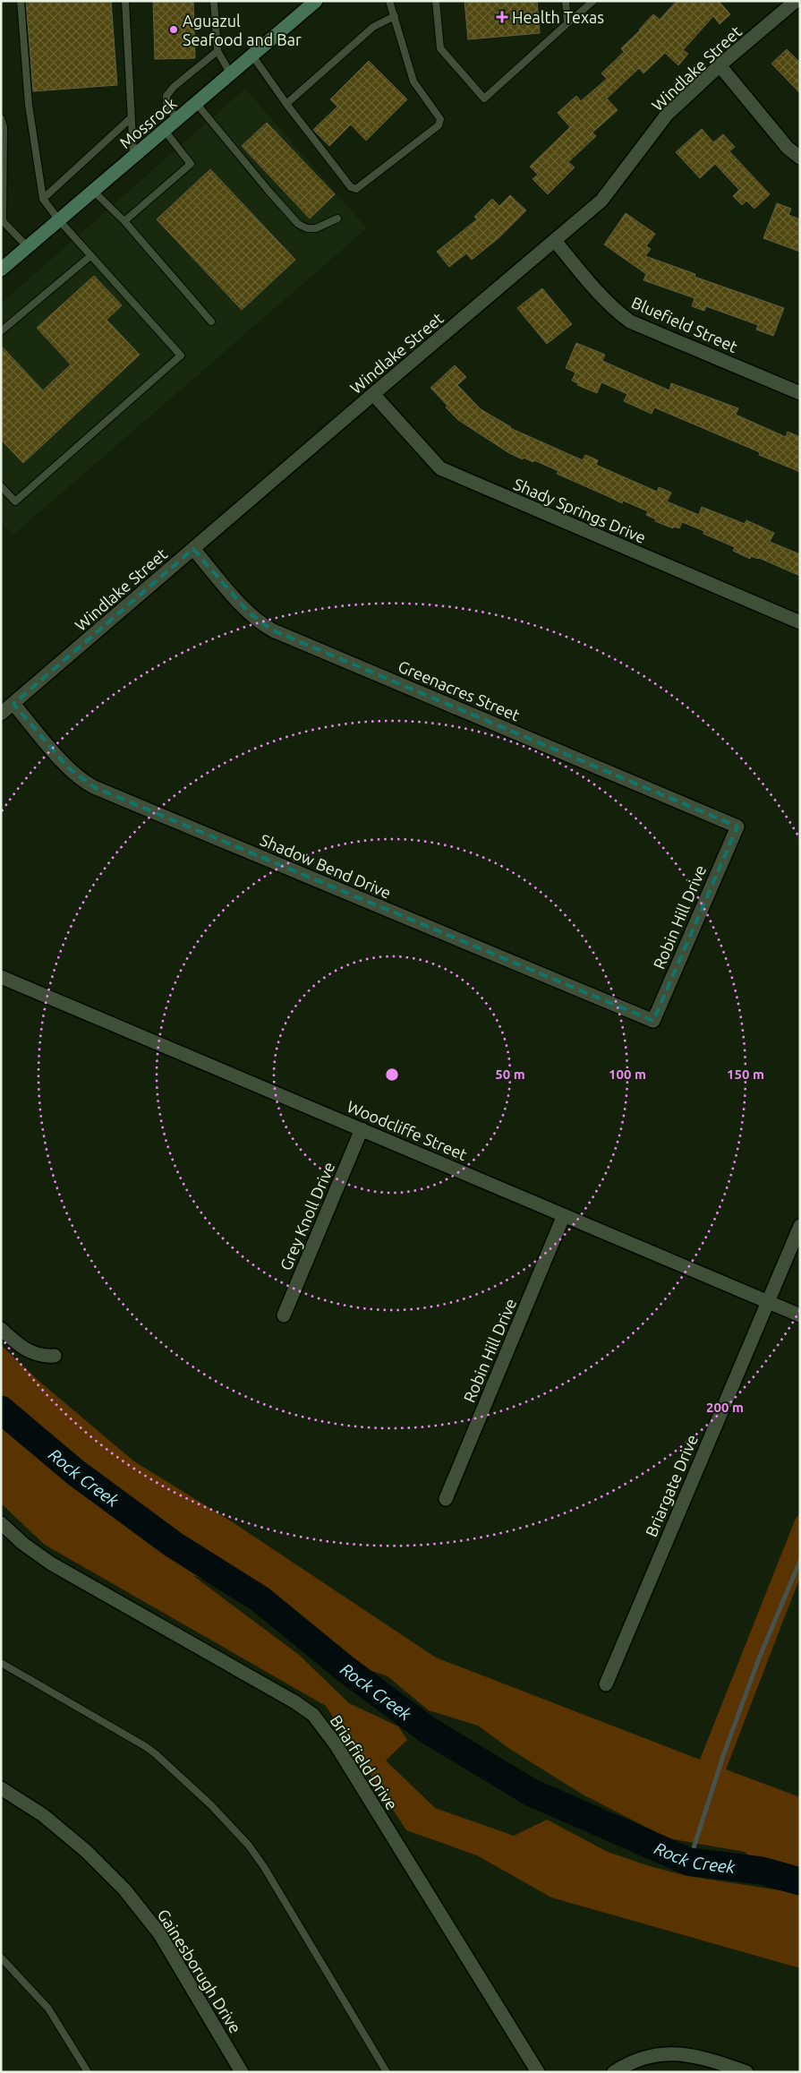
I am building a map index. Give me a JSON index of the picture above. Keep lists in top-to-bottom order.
{
  "streets": {
    "street": [
      "Windlake Street",
      "Mossrock",
      "Bluefield Street",
      "Shady Springs Drive",
      "Greenacres Street",
      "Shadow Bend Drive",
      "Robin Hill Drive",
      "Woodcliffe Street",
      "Grey Knoll Drive",
      "Briargate Drive",
      "Briarfield Drive",
      "Gainesborugh Drive"
    ]
  },
  "crossings": [
    ["Windlake Street", "Bluefield Street"],
    ["Windlake Street", "Shady Springs Drive"],
    ["Windlake Street", "Greenacres Street"],
    ["Windlake Street", "Shadow Bend Drive"],
    ["Greenacres Street", "Robin Hill Drive"],
    ["Shadow Bend Drive", "Robin Hill Drive"],
    ["Robin Hill Drive", "Woodcliffe Street"],
    ["Woodcliffe Street", "Grey Knoll Drive"],
    ["Woodcliffe Street", "Briargate Drive"]
  ],
  "water": ["Rock Creek"],
  "places": {
    "health": ["Health Texas"],
    "other": ["Aguazul Seafood and Bar"]
  },
  "rings": [
    "50 m",
    "100 m",
    "150 m",
    "200 m"
  ]
}
